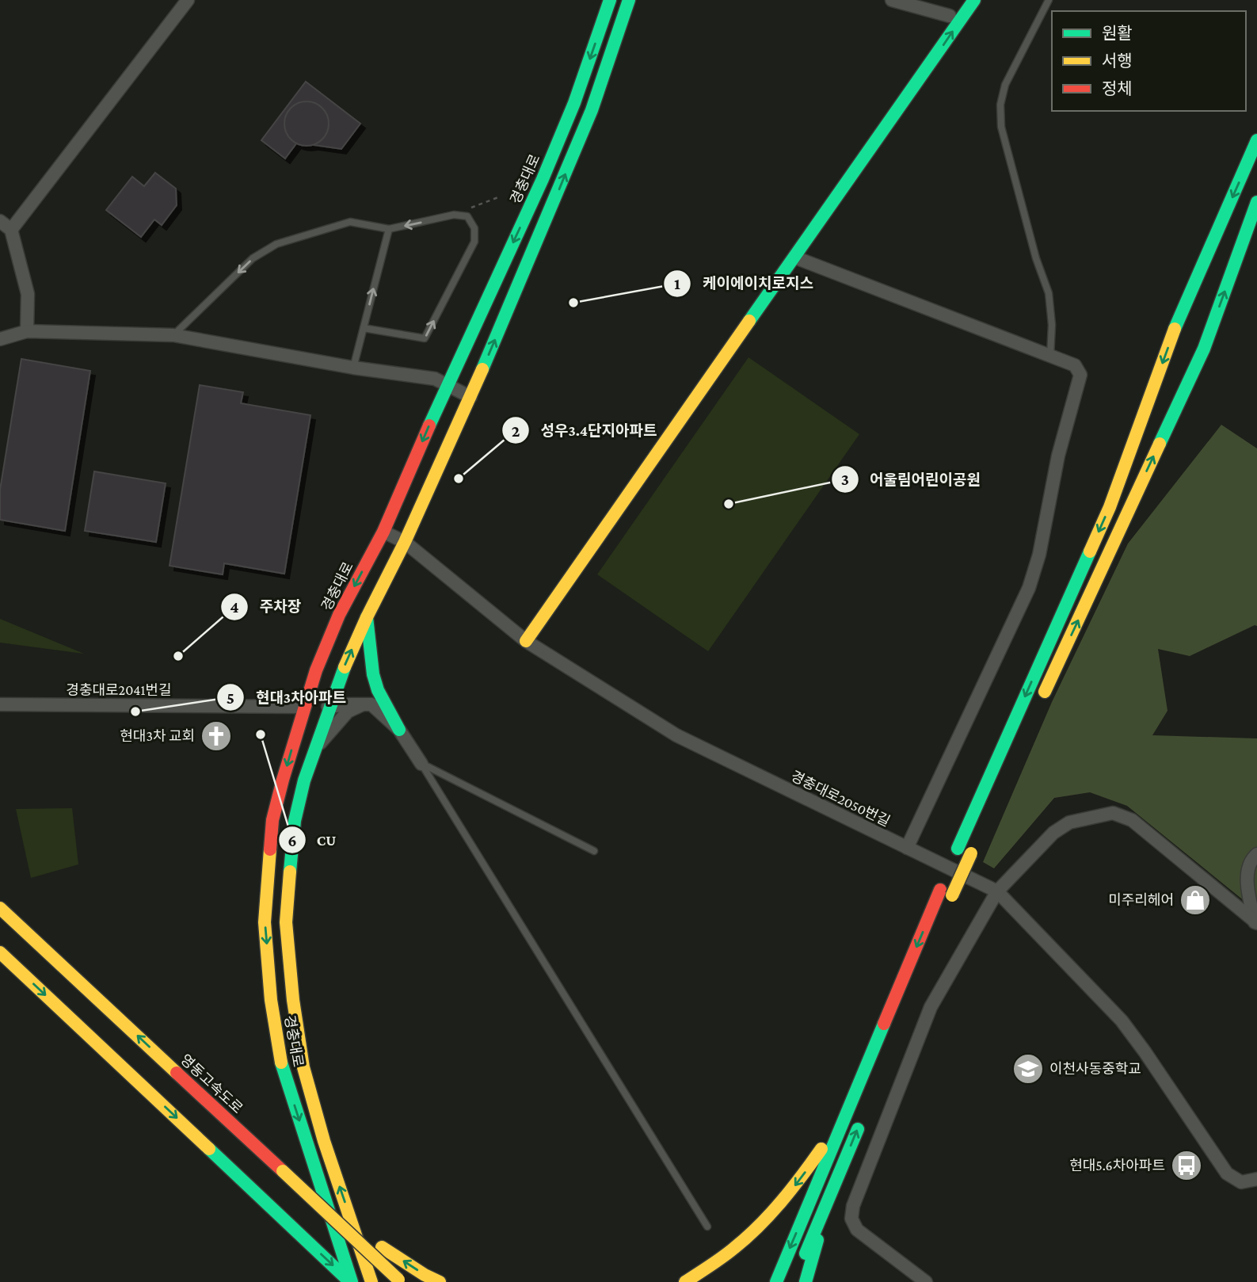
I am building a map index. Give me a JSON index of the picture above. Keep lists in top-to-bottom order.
{
  "streets": {
    "main road": ["경충대로", "영동고속도로"],
    "street": ["경충대로2041번길", "경충대로2050번길"]
  },
  "crossings": [
    ["경충대로", "경충대로2041번길"],
    ["경충대로", "경충대로2050번길"]
  ],
  "places": {
    "other": [
      "케이에이치로지스",
      "성우3.4단지아파트",
      "어울림어린이공원",
      "주차장",
      "현대3차아파트",
      "CU"
    ],
    "church": ["현대3차 교회"],
    "shop": ["미주리헤어"],
    "school or university": ["이천사동중학교"],
    "bus stop": ["현대5.6차아파트"]
  },
  "legend": ["원활", "서행", "정체"]
}
